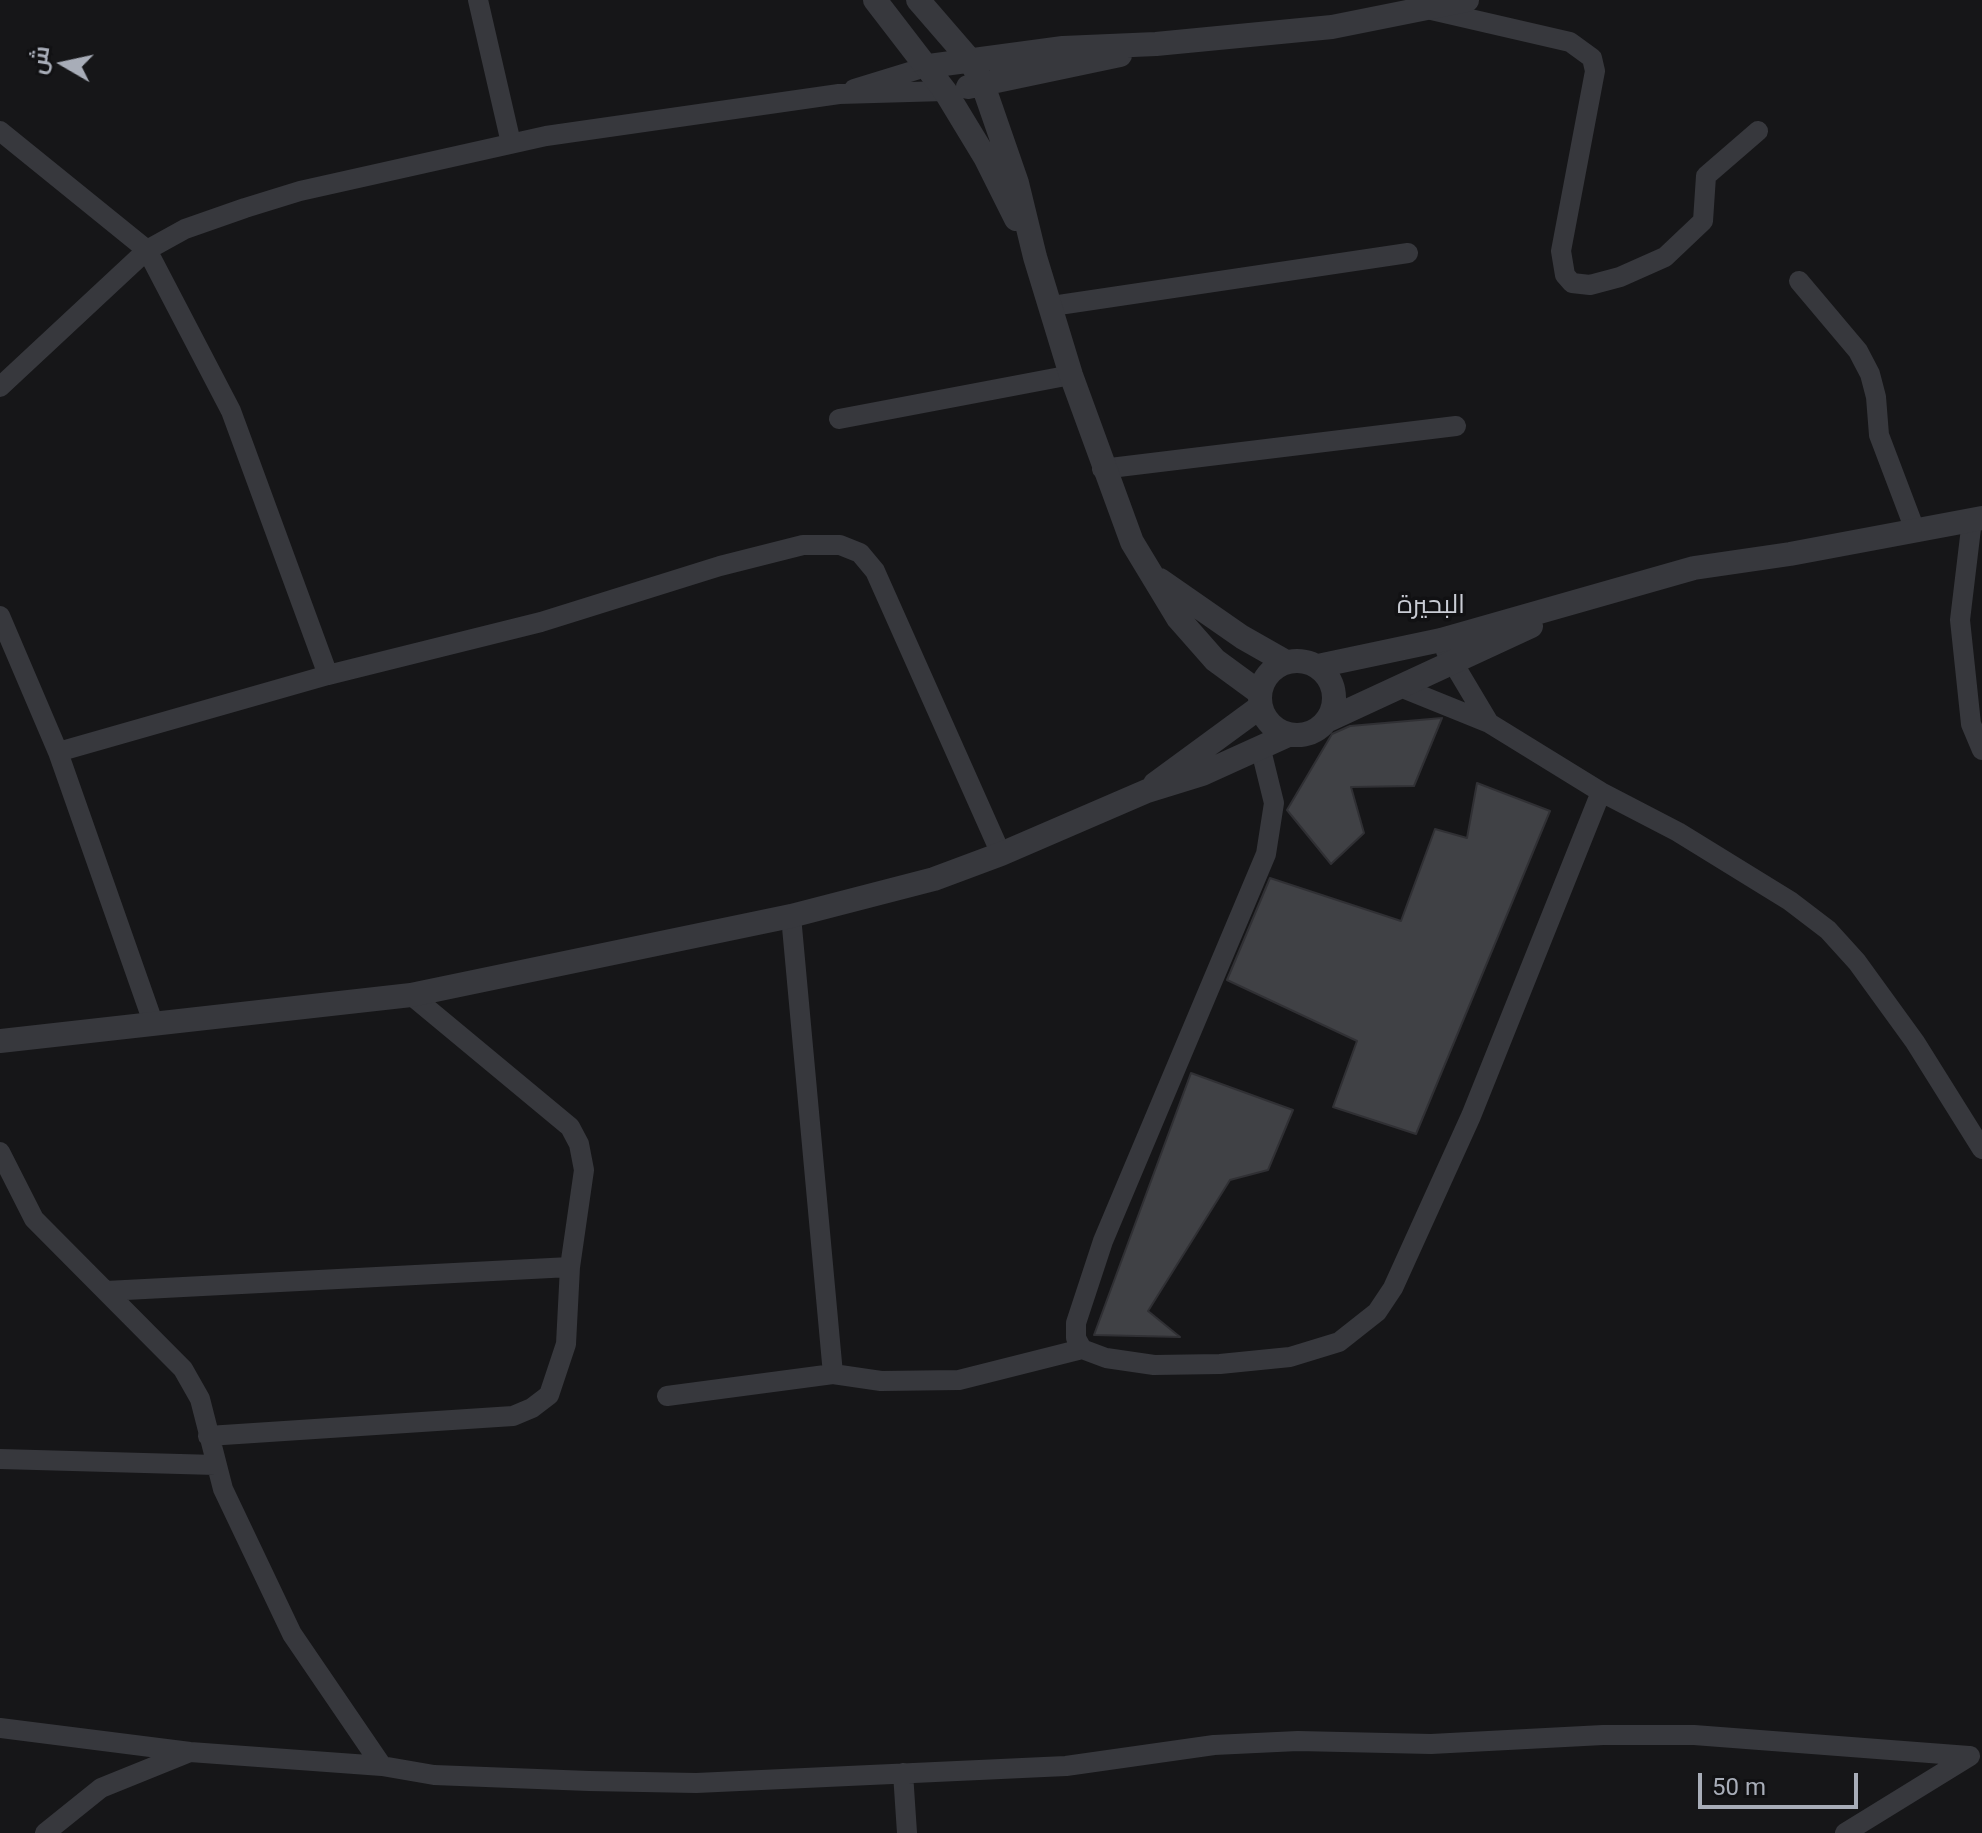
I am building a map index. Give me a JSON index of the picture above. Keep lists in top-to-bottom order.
{
  "districts": ["البحيرة"],
  "scale_bar": "50 m",
  "north": "left"
}
